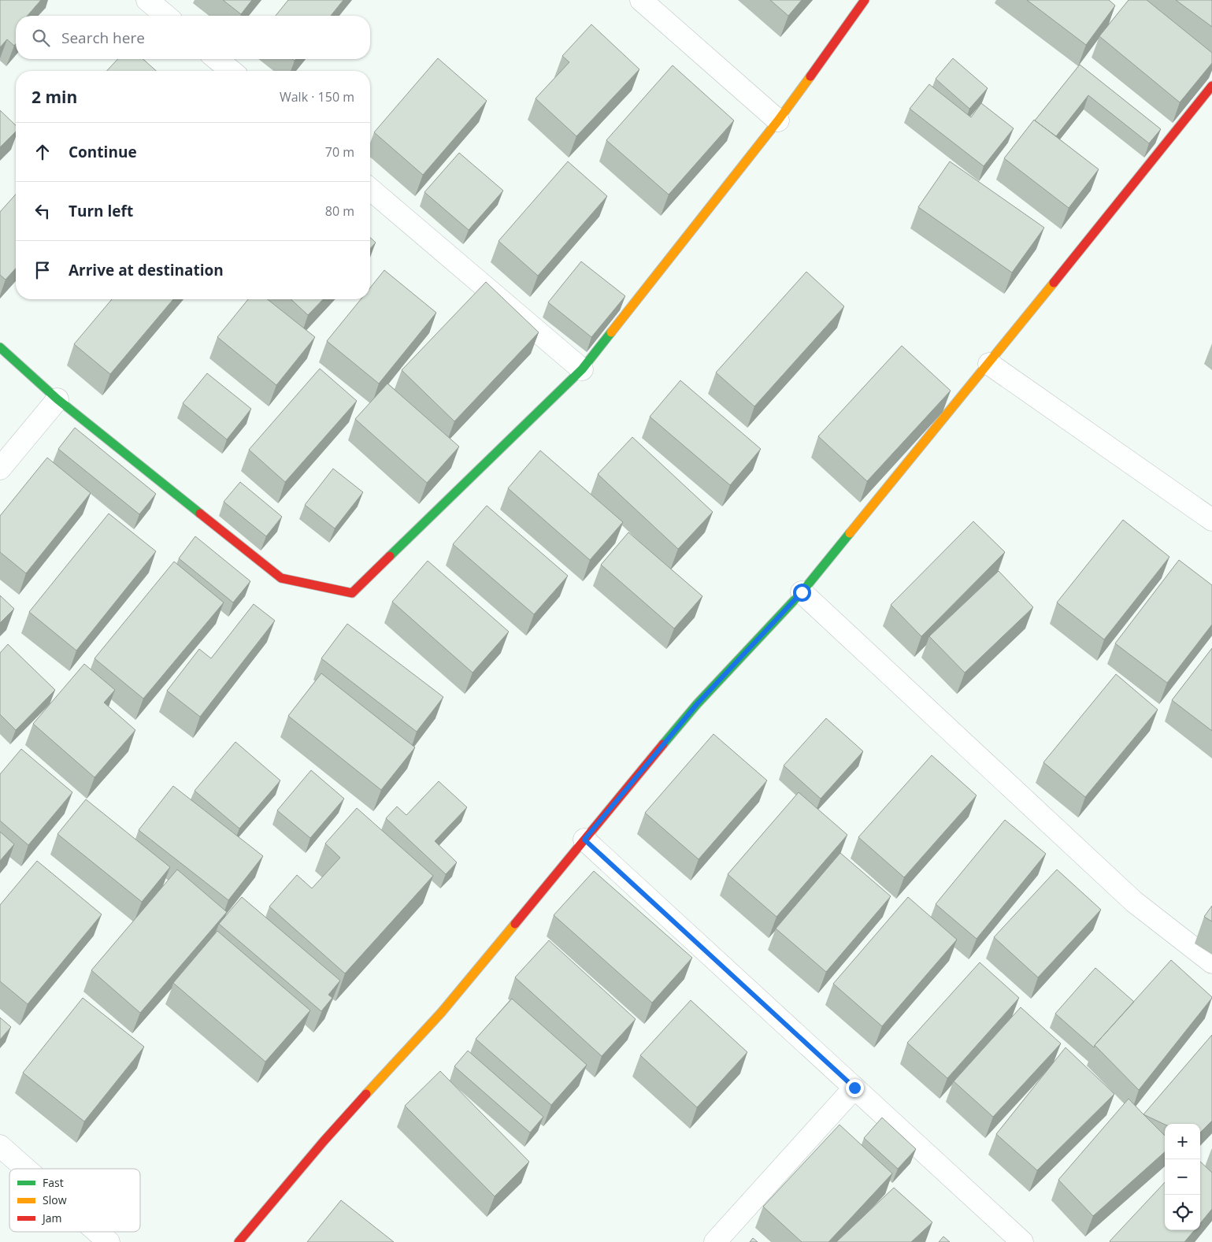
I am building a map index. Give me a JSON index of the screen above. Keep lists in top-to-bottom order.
{
  "legend": ["Fast", "Slow", "Jam"],
  "page": {
    "search": "Search here",
    "heading": ["2 min", "Walk · 150 m"],
    "list": [
      ["Continue", "70 m"],
      ["Turn left", "80 m"],
      "Arrive at destination"
    ],
    "map_buttons": ["+", "−"]
  }
}
